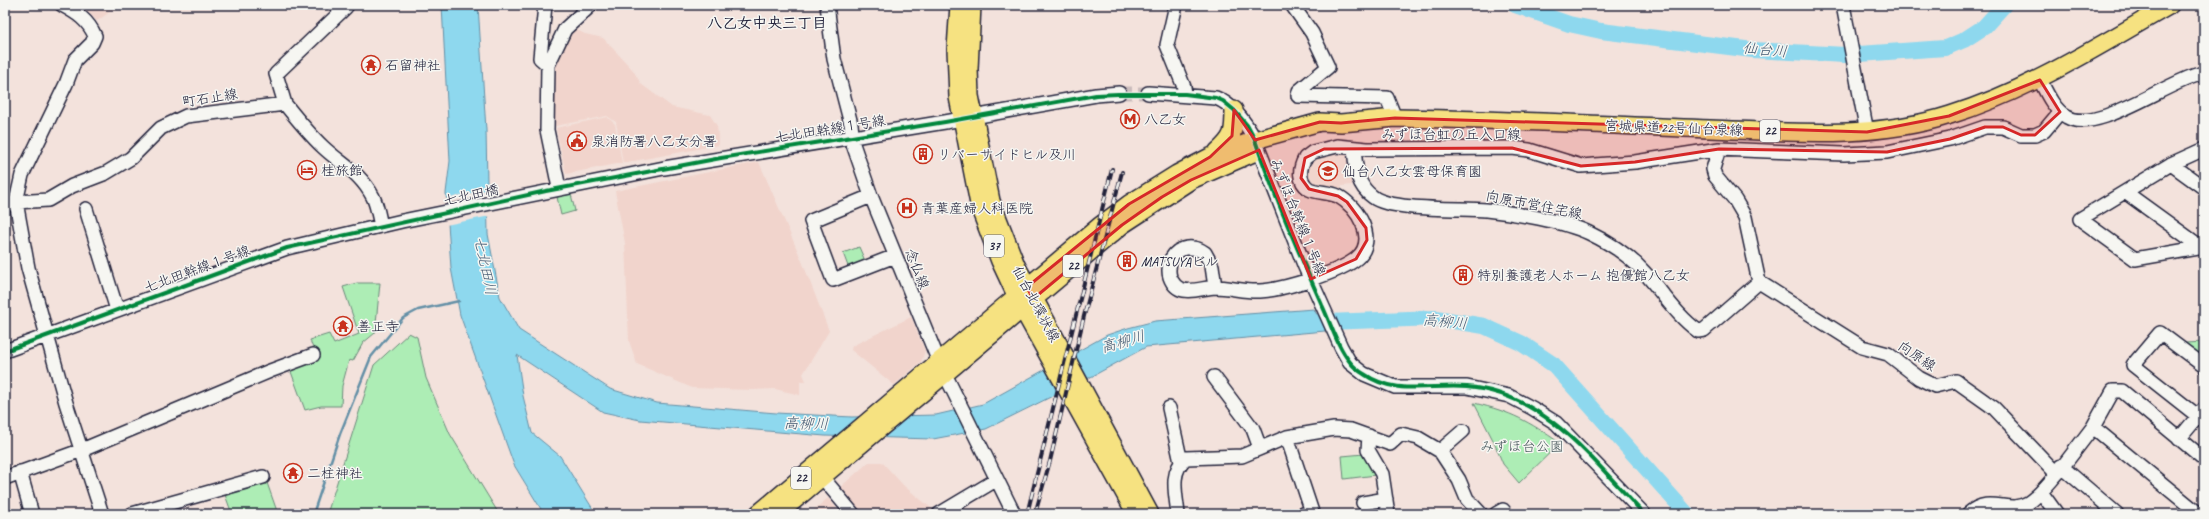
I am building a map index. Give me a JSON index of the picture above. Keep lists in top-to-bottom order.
{
  "streets": {
    "main road": [
      "宮城県道22号仙台泉線",
      "22",
      "37",
      "仙台北環状線"
    ],
    "street": [
      "町石止線",
      "七北田幹線１号線",
      "みずほ台虹の丘入口線",
      "七北田橋",
      "向原市営住宅線",
      "みずほ台幹線１号線",
      "念仏線",
      "向原線"
    ]
  },
  "crossings": [
    ["宮城県道22号仙台泉線", "22"],
    ["宮城県道22号仙台泉線", "みずほ台幹線１号線"],
    ["七北田幹線１号線", "七北田橋"],
    ["七北田幹線１号線", "念仏線"],
    ["七北田幹線１号線", "仙台北環状線"],
    ["22", "みずほ台幹線１号線"],
    ["22", "念仏線"],
    ["22", "仙台北環状線"],
    ["みずほ台虹の丘入口線", "向原市営住宅線"],
    ["みずほ台虹の丘入口線", "みずほ台幹線１号線"],
    ["向原市営住宅線", "向原線"]
  ],
  "districts": ["八乙女中央三丁目"],
  "water": ["仙台川", "七北田川", "高柳川"],
  "parks": ["みずほ台公園"],
  "places": {
    "temple": ["石留神社", "善正寺", "二柱神社"],
    "metro station": ["八乙女"],
    "public building": ["泉消防署八乙女分署"],
    "building": ["リバーサイドヒル及川", "MATSUYAビル", "特別養護老人ホーム 抱優館八乙女"],
    "hotel": ["桂旅館"],
    "school or university": ["仙台八乙女雲母保育園"],
    "hospital": ["青葉産婦人科医院"]
  }
}
